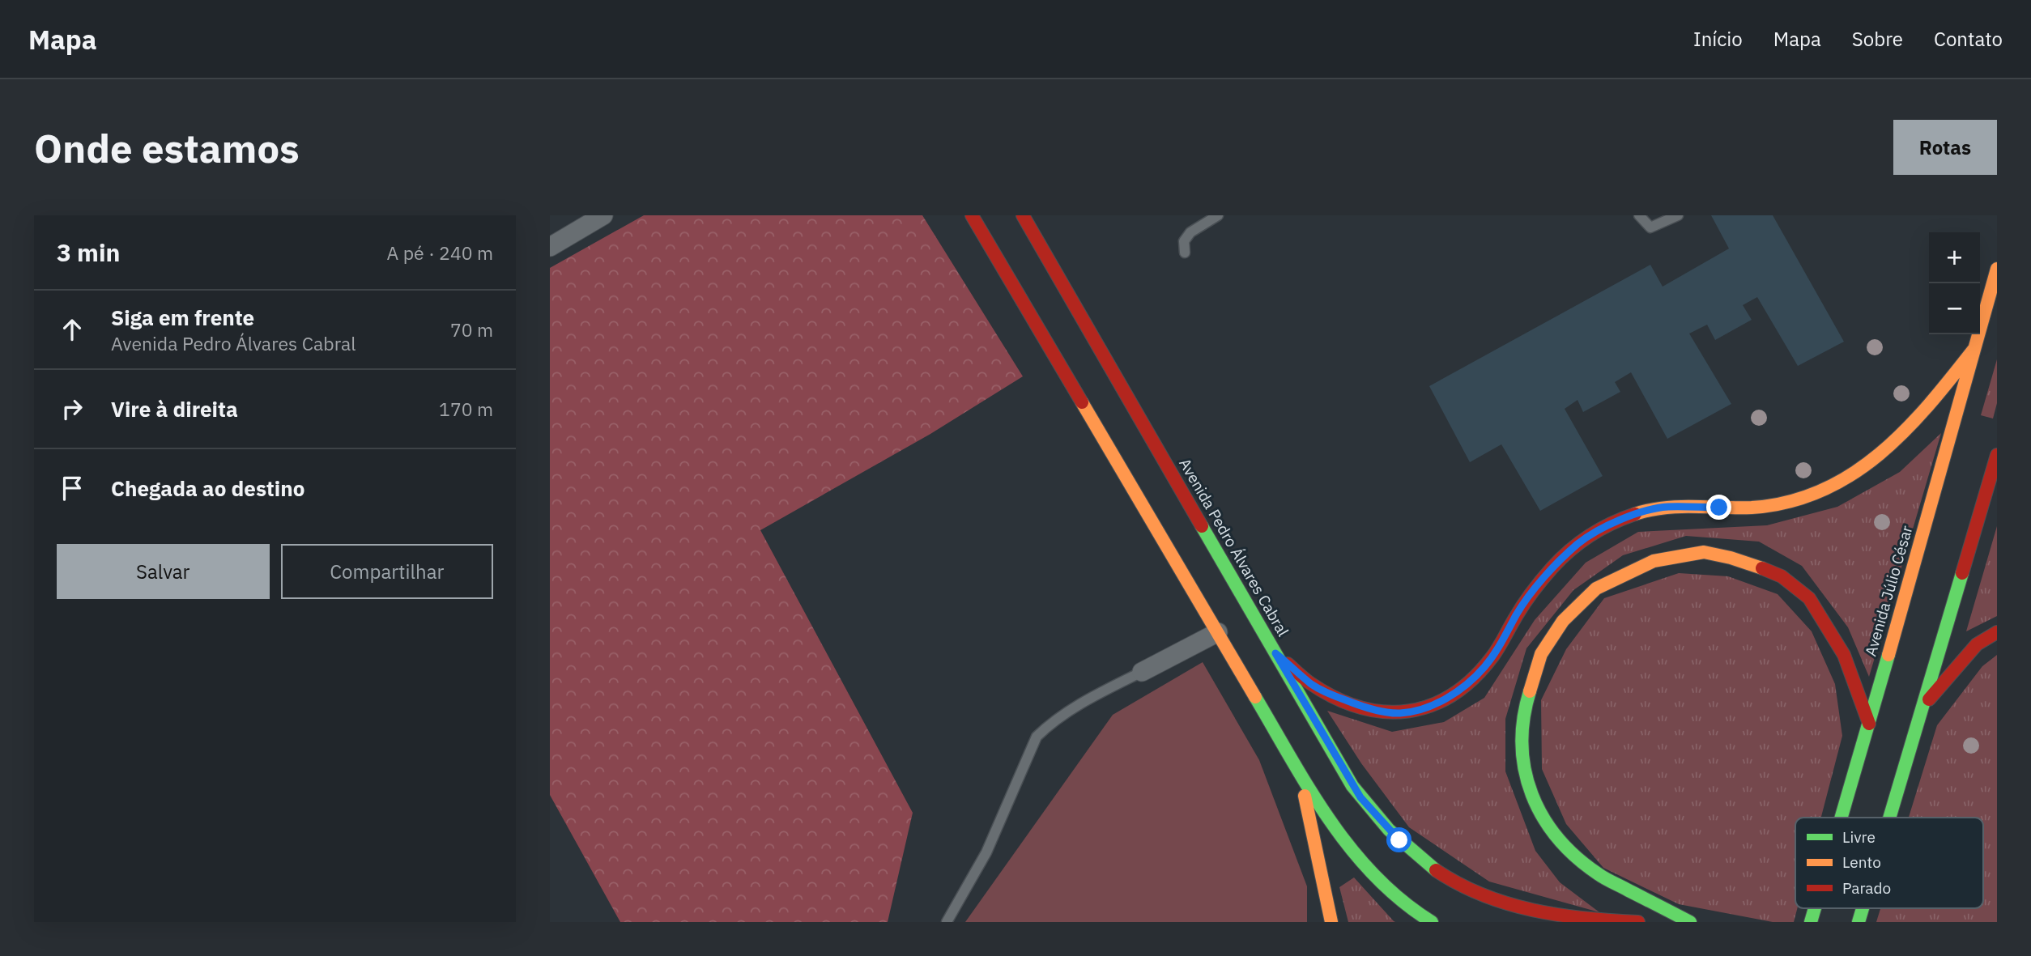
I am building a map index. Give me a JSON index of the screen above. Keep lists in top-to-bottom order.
{
  "streets": {
    "main road": ["Avenida Pedro Álvares Cabral", "Avenida Júlio César"]
  },
  "legend": ["Livre", "Lento", "Parado"],
  "page": {
    "header": "Mapa",
    "nav": [
      "Início",
      "Mapa",
      "Sobre",
      "Contato"
    ],
    "buttons": [
      "Rotas",
      ["Salvar", "Compartilhar"]
    ],
    "title": "Onde estamos",
    "heading": ["3 min", "A pé · 240 m"],
    "map_buttons": ["+", "−"],
    "list": [
      ["Siga em frente", "Avenida Pedro Álvares Cabral", "70 m"],
      ["Vire à direita", "170 m"],
      "Chegada ao destino"
    ]
  }
}
